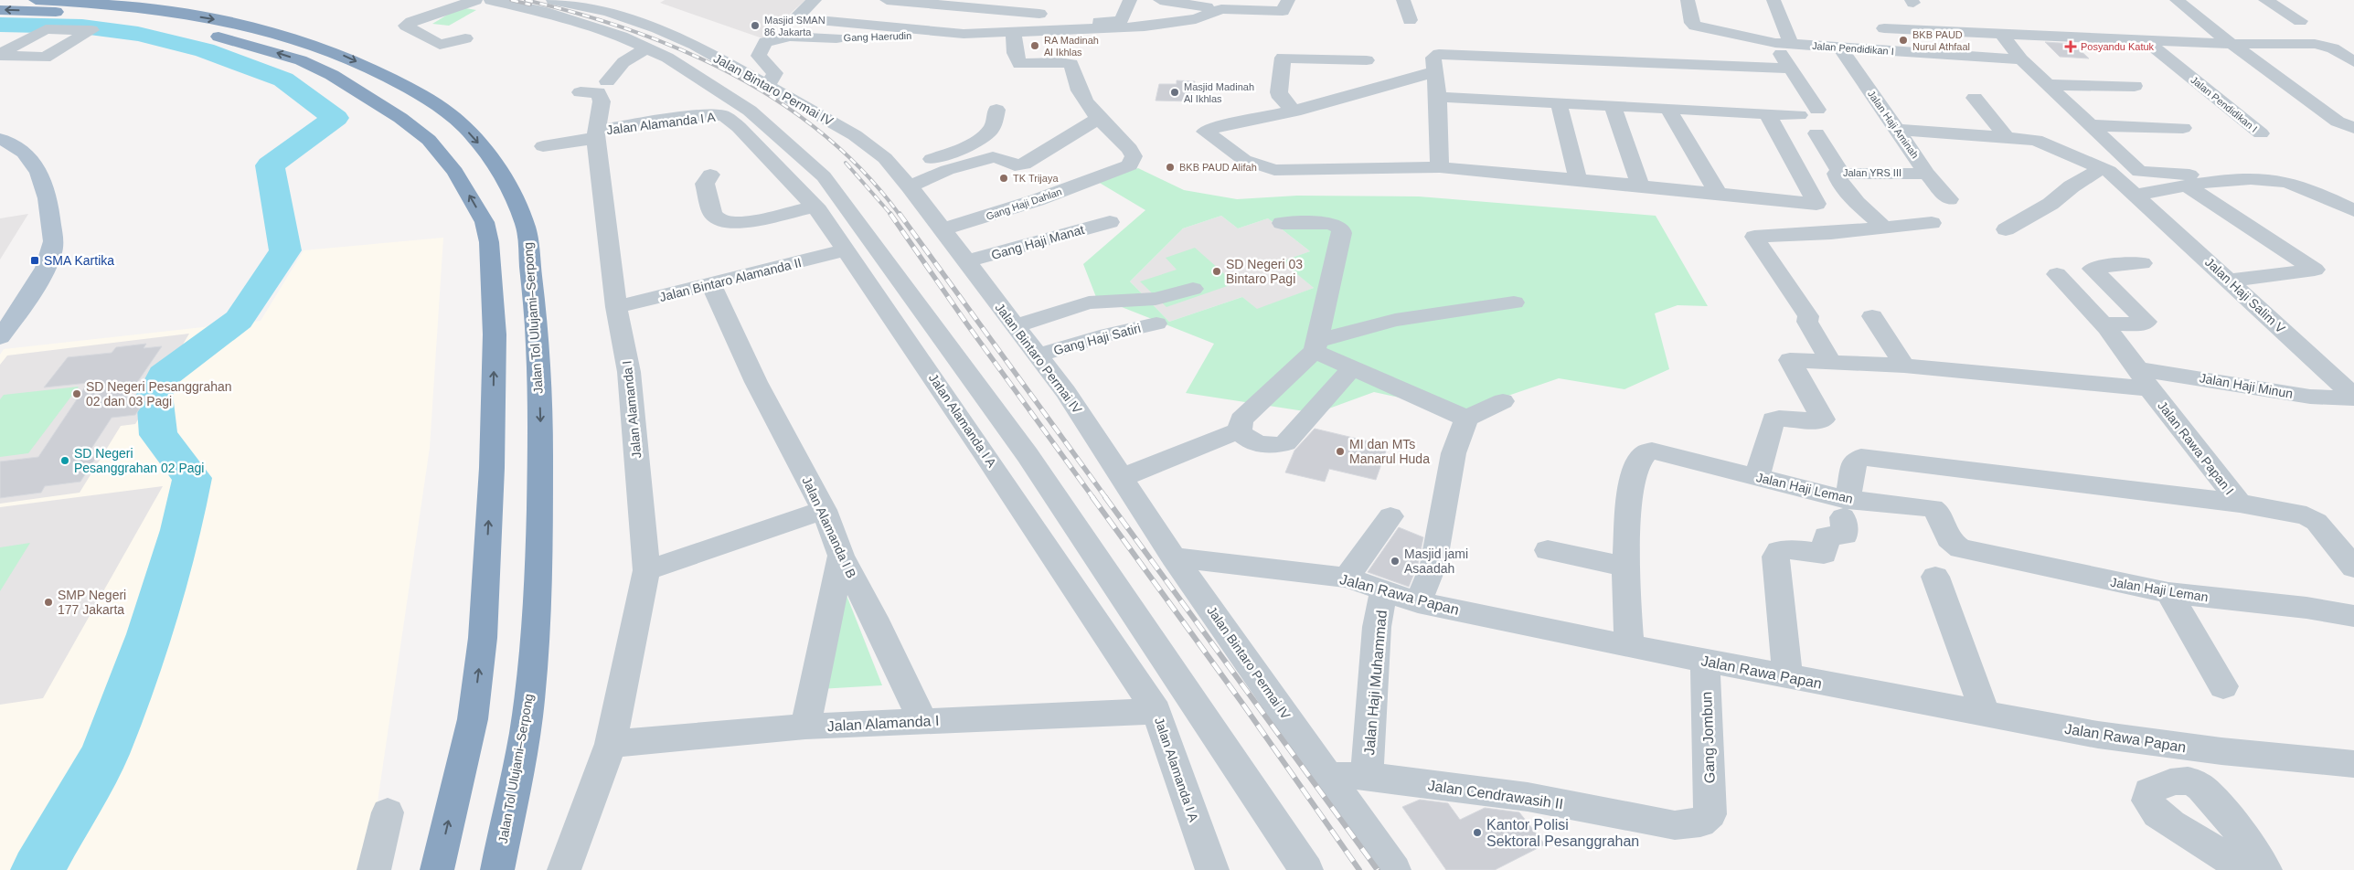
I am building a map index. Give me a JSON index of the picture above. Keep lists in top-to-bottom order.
{
  "streets": {
    "highway": ["Jalan Tol Ulujami–Serpong"],
    "street": [
      "Gang Haerudin",
      "Jalan Pendidikan I",
      "Jalan Bintaro Permai IV",
      "Jalan Alamanda I A",
      "Jalan Haji Aminah",
      "Jalan YRS III",
      "Gang Haji Dahlan",
      "Gang Haji Manat",
      "Jalan Bintaro Alamanda II",
      "Jalan Haji Salim V",
      "Gang Haji Satiri",
      "Jalan Haji Minun",
      "Jalan Alamanda I",
      "Jalan Rawa Papan I",
      "Jalan Haji Leman",
      "Jalan Alamanda I B",
      "Jalan Rawa Papan",
      "Jalan Haji Muhammad",
      "Gang Jombun",
      "Jalan Cendrawasih II"
    ]
  },
  "crossings": [
    ["Gang Haerudin", "Jalan Bintaro Permai IV"],
    ["Jalan Pendidikan I", "Jalan Haji Aminah"],
    ["Jalan Bintaro Permai IV", "Gang Haji Dahlan"],
    ["Jalan Bintaro Permai IV", "Gang Haji Manat"],
    ["Jalan Bintaro Permai IV", "Gang Haji Satiri"],
    ["Jalan Bintaro Permai IV", "Jalan Rawa Papan"],
    ["Jalan Bintaro Permai IV", "Jalan Cendrawasih II"],
    ["Jalan Alamanda I A", "Jalan Bintaro Alamanda II"],
    ["Jalan Alamanda I A", "Jalan Alamanda I"],
    ["Jalan Haji Aminah", "Jalan YRS III"],
    ["Jalan Haji Aminah", "Jalan Haji Salim V"],
    ["Jalan Bintaro Alamanda II", "Jalan Alamanda I"],
    ["Jalan Bintaro Alamanda II", "Jalan Alamanda I B"],
    ["Jalan Haji Salim V", "Jalan Haji Minun"],
    ["Jalan Haji Minun", "Jalan Rawa Papan I"],
    ["Jalan Haji Minun", "Jalan Haji Leman"],
    ["Jalan Alamanda I", "Jalan Alamanda I B"],
    ["Jalan Haji Leman", "Jalan Rawa Papan"],
    ["Jalan Rawa Papan", "Jalan Haji Muhammad"],
    ["Jalan Rawa Papan", "Gang Jombun"],
    ["Jalan Haji Muhammad", "Jalan Cendrawasih II"],
    ["Gang Jombun", "Jalan Cendrawasih II"]
  ],
  "one_way": ["Jalan Tol Ulujami–Serpong"],
  "places": {
    "other": [
      "Masjid SMAN 86 Jakarta",
      "BKB PAUD Nurul Athfaal",
      "RA Madinah Al Ikhlas",
      "Masjid Madinah Al Ikhlas",
      "BKB PAUD Alifah",
      "TK Trijaya",
      "SD Negeri 03 Bintaro Pagi",
      "SD Negeri Pesanggrahan 02 dan 03 Pagi",
      "MI dan MTs Manarul Huda",
      "SD Negeri Pesanggrahan 02 Pagi",
      "Masjid jami Asaadah",
      "SMP Negeri 177 Jakarta",
      "Kantor Polisi Sektoral Pesanggrahan"
    ],
    "health": ["Posyandu Katuk"],
    "transit": ["SMA Kartika"]
  }
}
